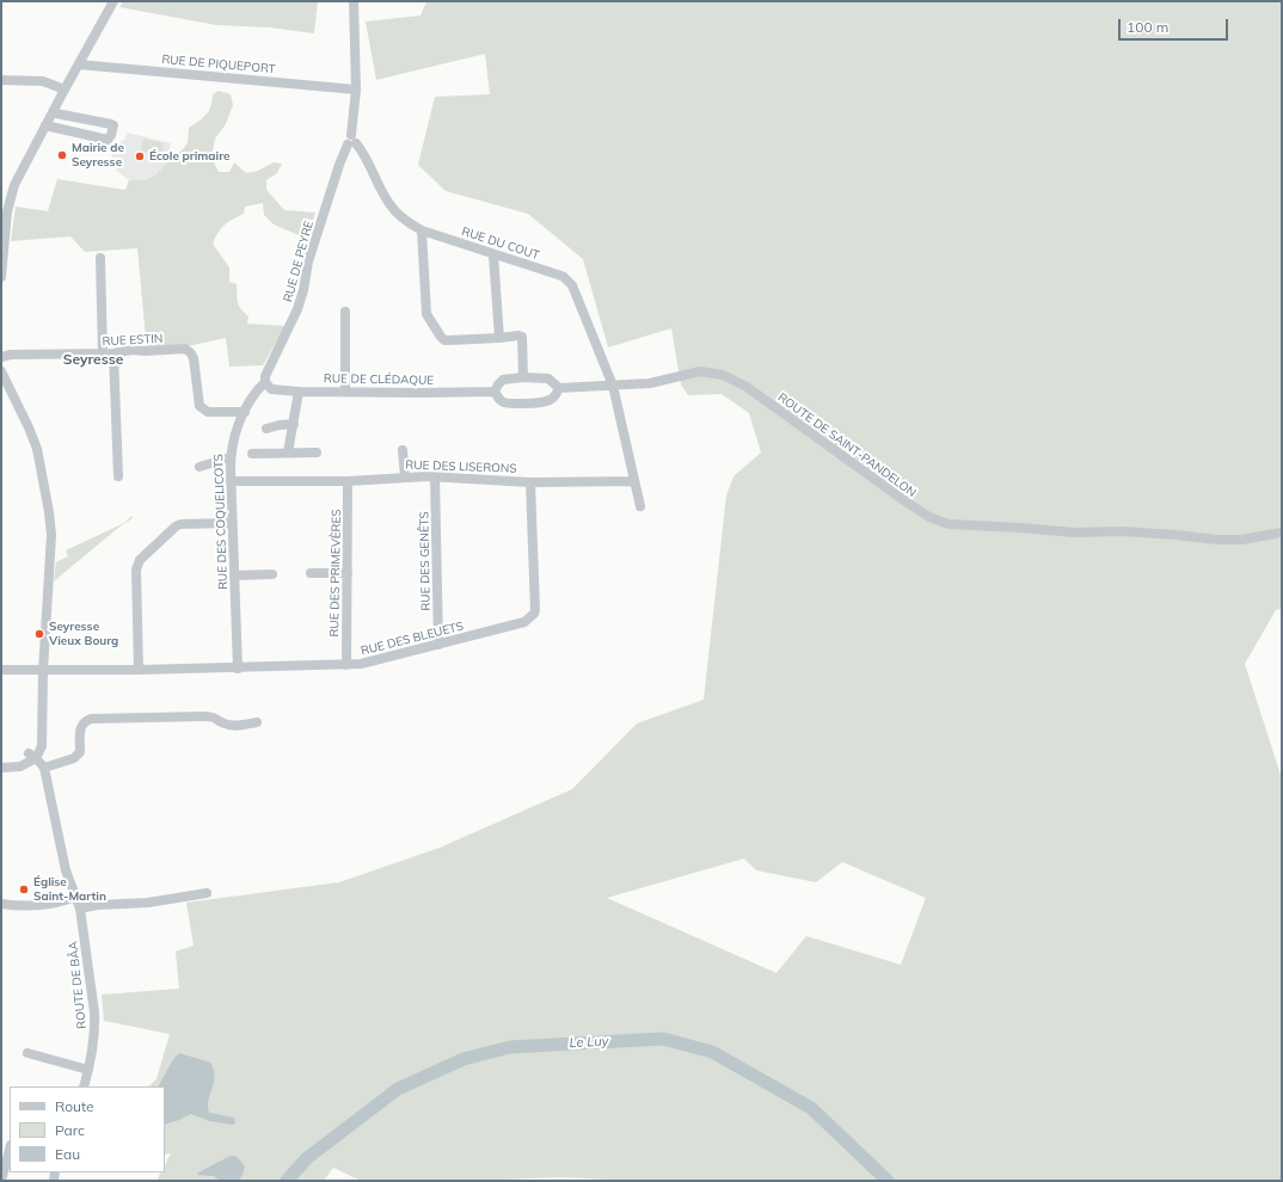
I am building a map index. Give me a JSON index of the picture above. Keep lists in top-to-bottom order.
{
  "streets": {
    "street": [
      "RUE DE PIQUEPORT",
      "RUE DU COUT",
      "RUE DE PEYRE",
      "RUE ESTIN",
      "RUE DE CLÉDAQUE",
      "ROUTE DE SAINT-PANDELON",
      "RUE DES LISERONS",
      "RUE DES COQUELICOTS",
      "RUE DES GENÊTS",
      "RUE DES PRIMEVÈRES",
      "RUE DES BLEUETS",
      "ROUTE DE BÂA"
    ]
  },
  "crossings": [
    ["RUE DE PIQUEPORT", "RUE DE PEYRE"],
    ["RUE DU COUT", "RUE DE PEYRE"],
    ["RUE DU COUT", "ROUTE DE SAINT-PANDELON"],
    ["RUE DU COUT", "RUE DES LISERONS"],
    ["RUE DE PEYRE", "RUE DE CLÉDAQUE"],
    ["RUE DE PEYRE", "RUE DES COQUELICOTS"],
    ["RUE ESTIN", "RUE DES COQUELICOTS"],
    ["RUE DE CLÉDAQUE", "RUE DES COQUELICOTS"],
    ["RUE DES LISERONS", "RUE DES COQUELICOTS"],
    ["RUE DES LISERONS", "RUE DES GENÊTS"],
    ["RUE DES LISERONS", "RUE DES PRIMEVÈRES"],
    ["RUE DES LISERONS", "RUE DES BLEUETS"],
    ["RUE DES COQUELICOTS", "RUE DES BLEUETS"],
    ["RUE DES GENÊTS", "RUE DES BLEUETS"],
    ["RUE DES PRIMEVÈRES", "RUE DES BLEUETS"]
  ],
  "districts": ["Seyresse"],
  "water": ["Le Luy"],
  "places": [
    "Mairie de Seyresse",
    "École primaire",
    "Seyresse Vieux Bourg",
    "Église Saint-Martin"
  ],
  "legend": ["Route", "Parc", "Eau"],
  "scale_bar": "100 m"
}
